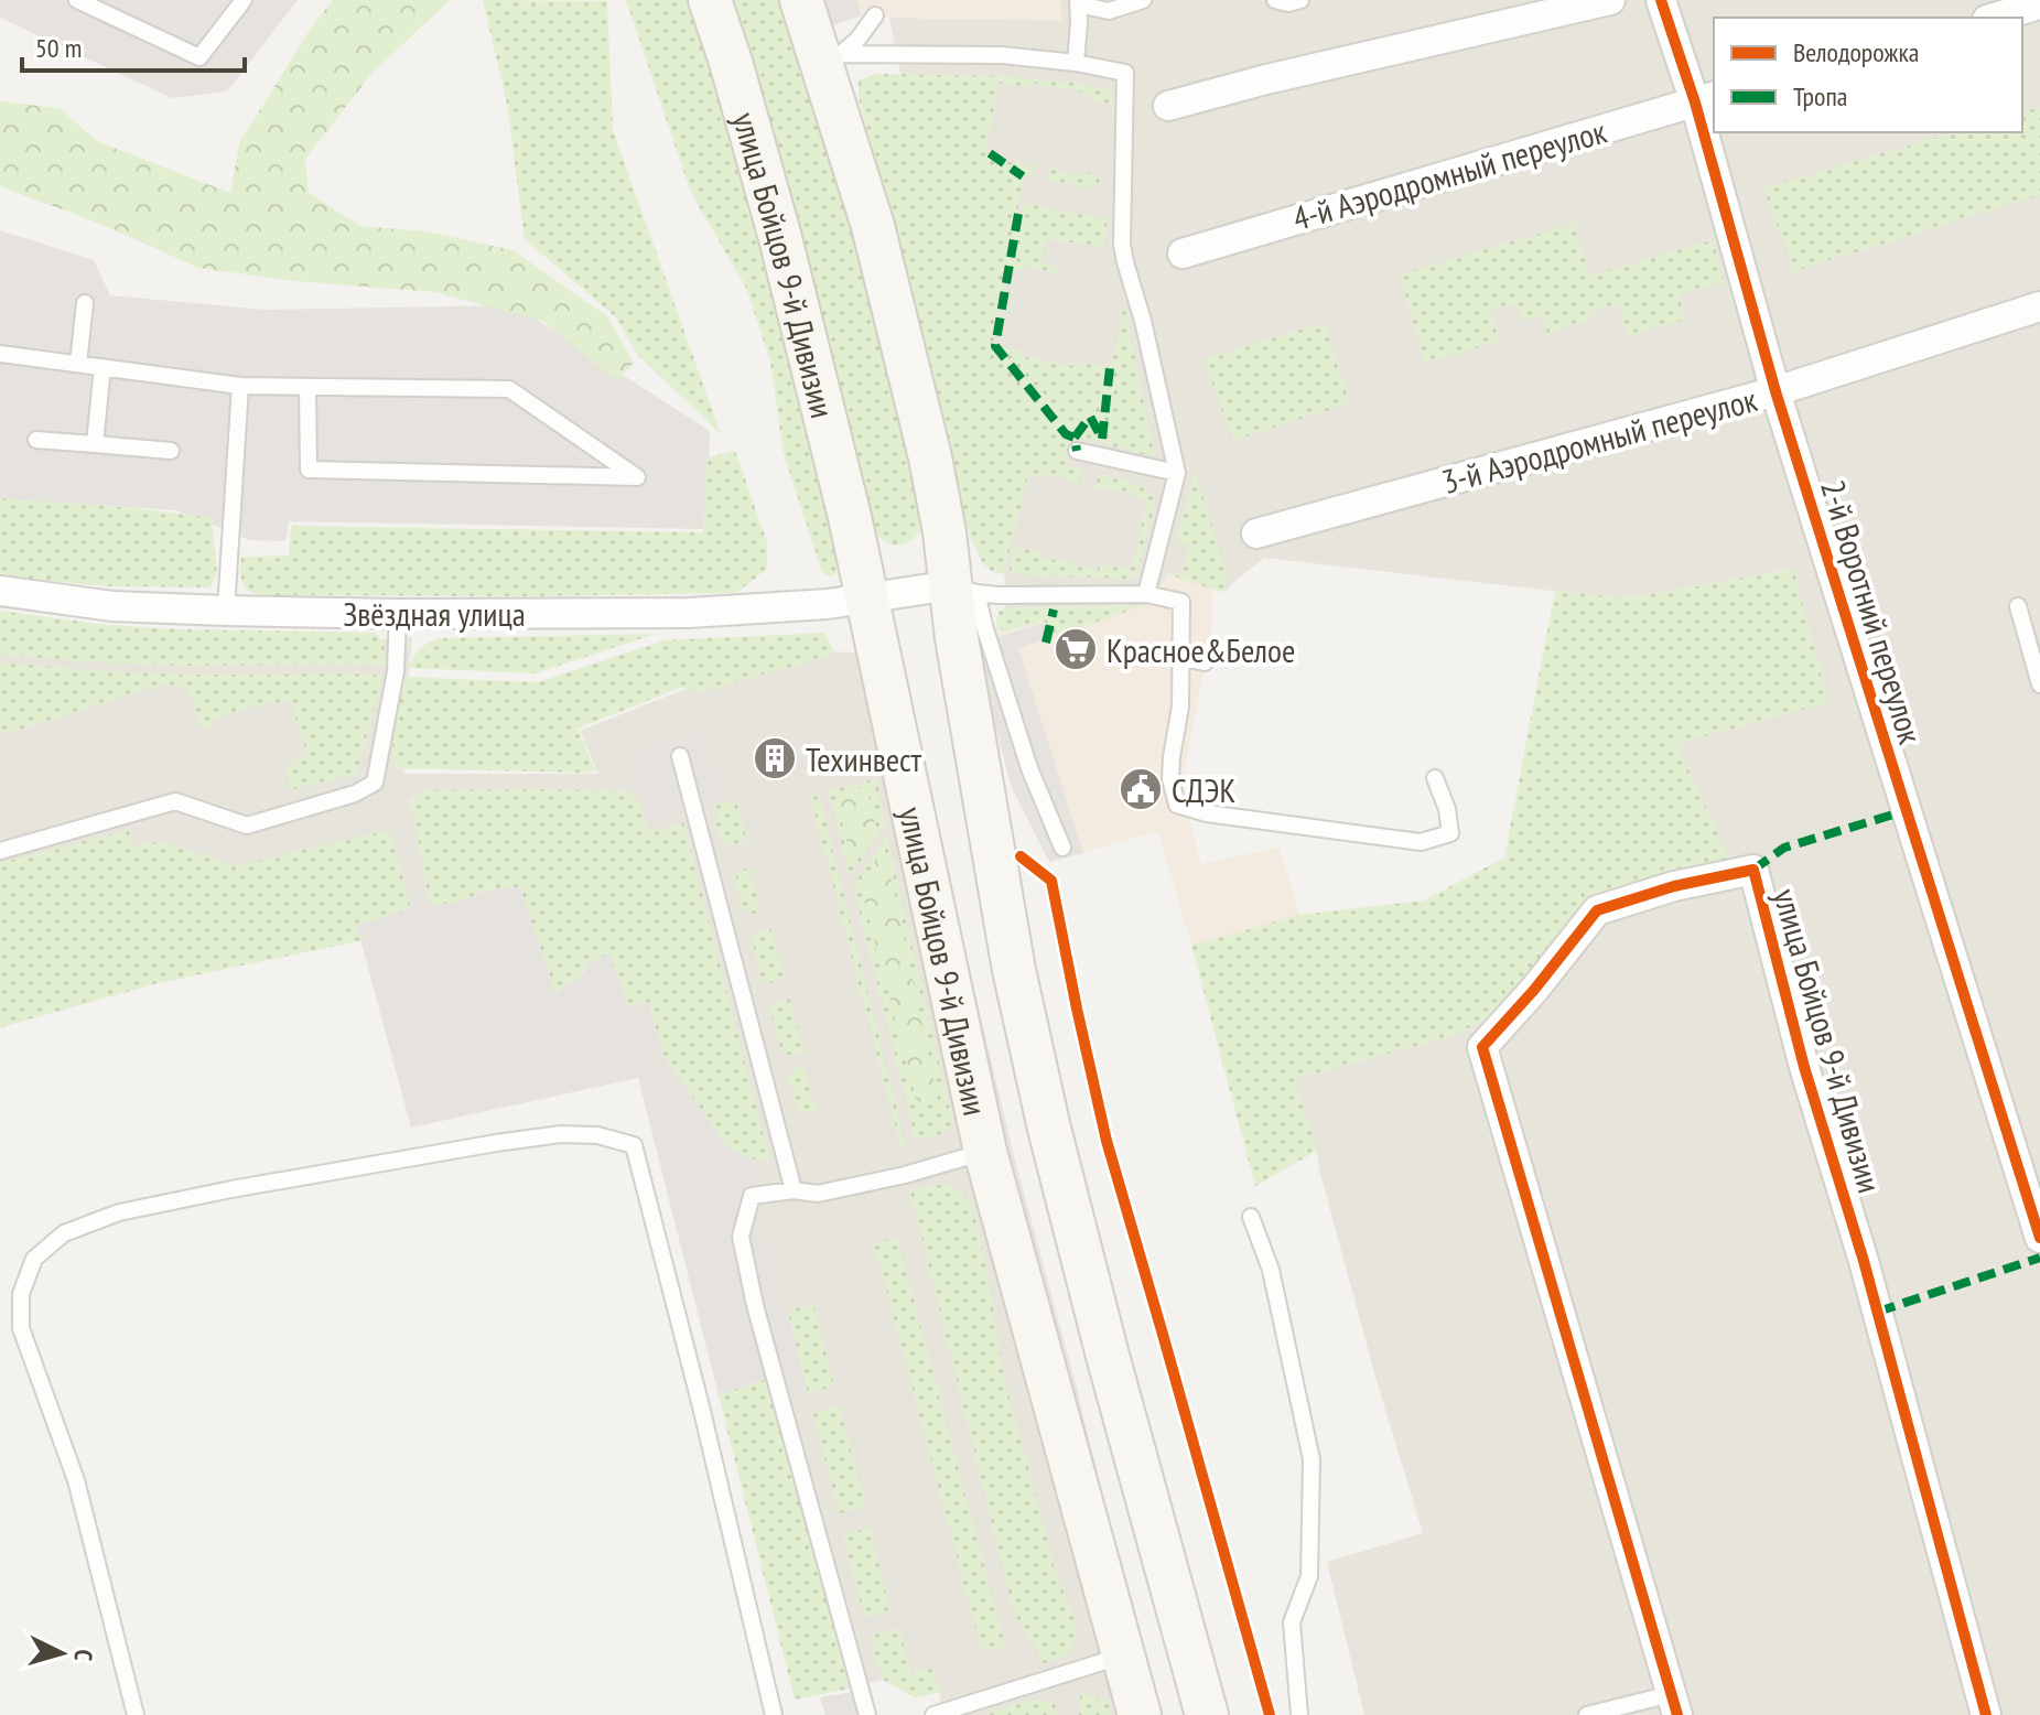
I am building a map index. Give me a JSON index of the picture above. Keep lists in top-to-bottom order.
{
  "streets": {
    "main road": ["улица Бойцов 9-й Дивизии"],
    "street": [
      "4-й Аэродромный переулок",
      "3-й Аэродромный переулок",
      "2-й Воротний переулок",
      "Звёздная улица"
    ]
  },
  "crossings": [
    ["4-й Аэродромный переулок", "2-й Воротний переулок"],
    ["улица Бойцов 9-й Дивизии", "Звёздная улица"],
    ["3-й Аэродромный переулок", "2-й Воротний переулок"]
  ],
  "places": {
    "supermarket": ["Красное&Белое"],
    "building": ["Техинвест"],
    "public building": ["СДЭК"]
  },
  "legend": ["Велодорожка", "Тропа"],
  "scale_bar": "50 m",
  "north": "right"
}
